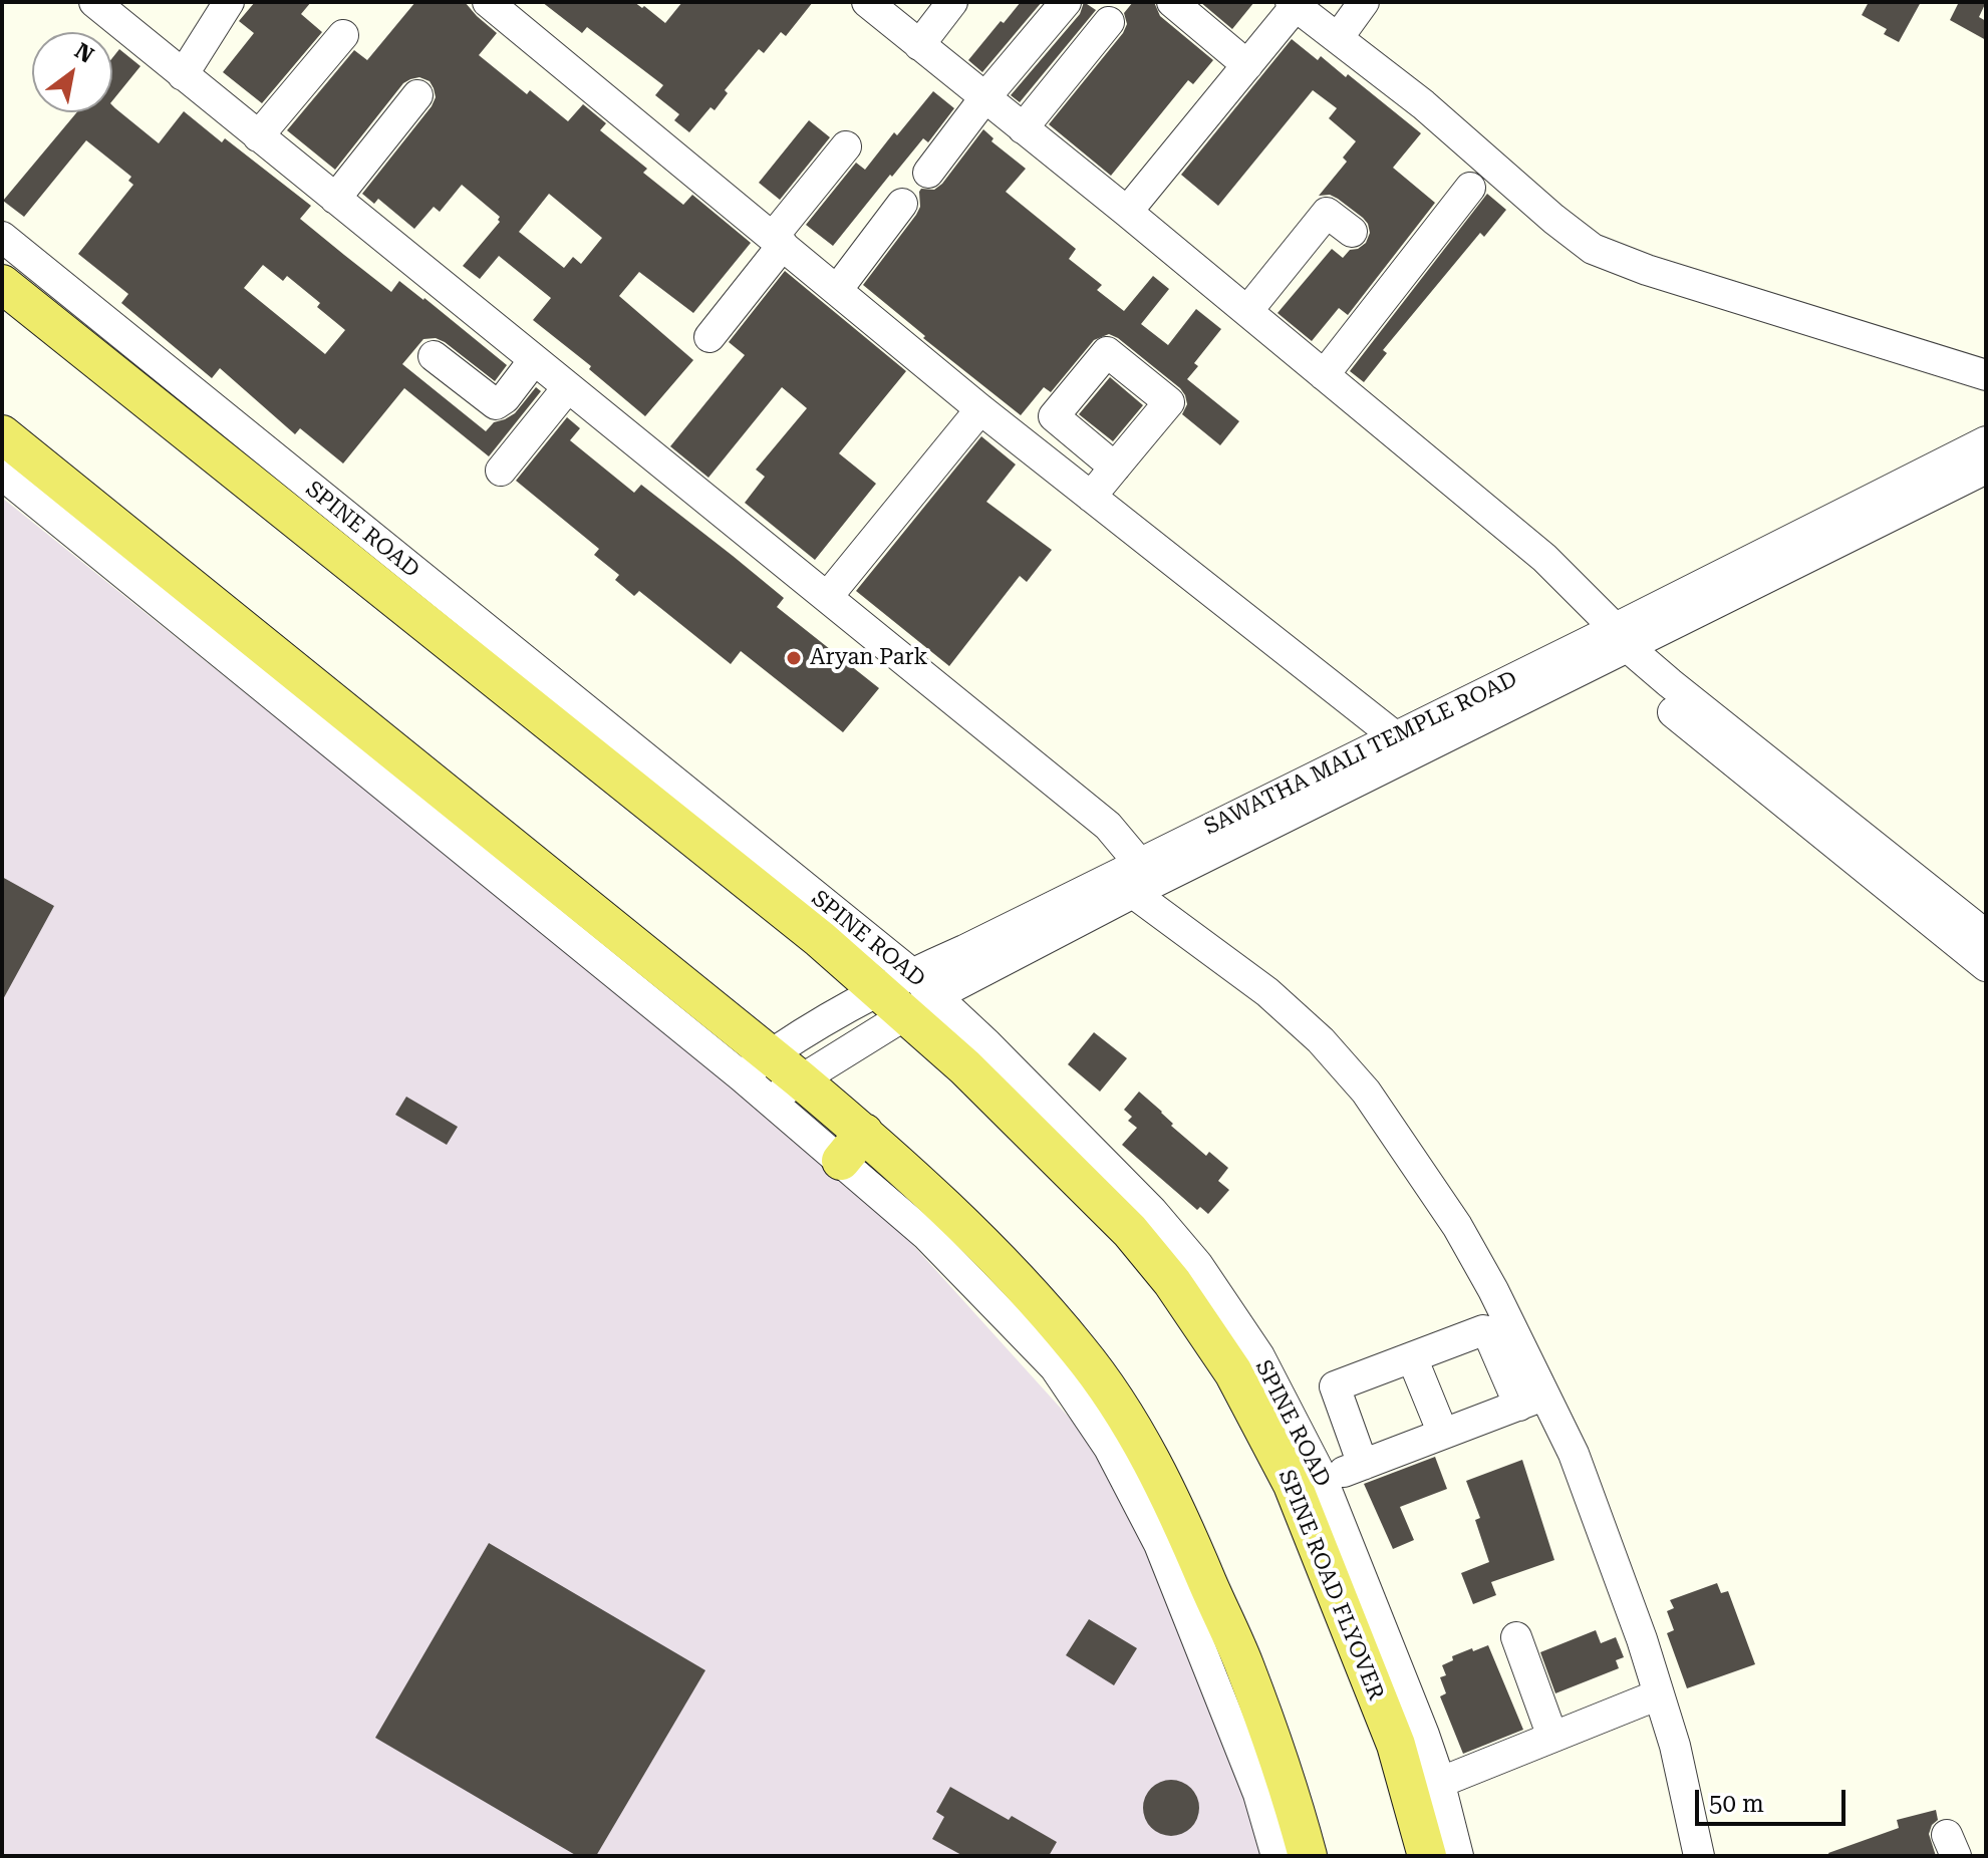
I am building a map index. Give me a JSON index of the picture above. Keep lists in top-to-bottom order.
{
  "streets": {
    "main road": ["SPINE ROAD", "SPINE ROAD FLYOVER"],
    "street": ["SAWATHA MALI TEMPLE ROAD"]
  },
  "crossings": [
    ["SPINE ROAD", "SAWATHA MALI TEMPLE ROAD"],
    ["SPINE ROAD", "SPINE ROAD FLYOVER"],
    ["SAWATHA MALI TEMPLE ROAD", "SPINE ROAD FLYOVER"]
  ],
  "places": ["Aryan Park"],
  "scale_bar": "50 m",
  "north": "top right"
}
